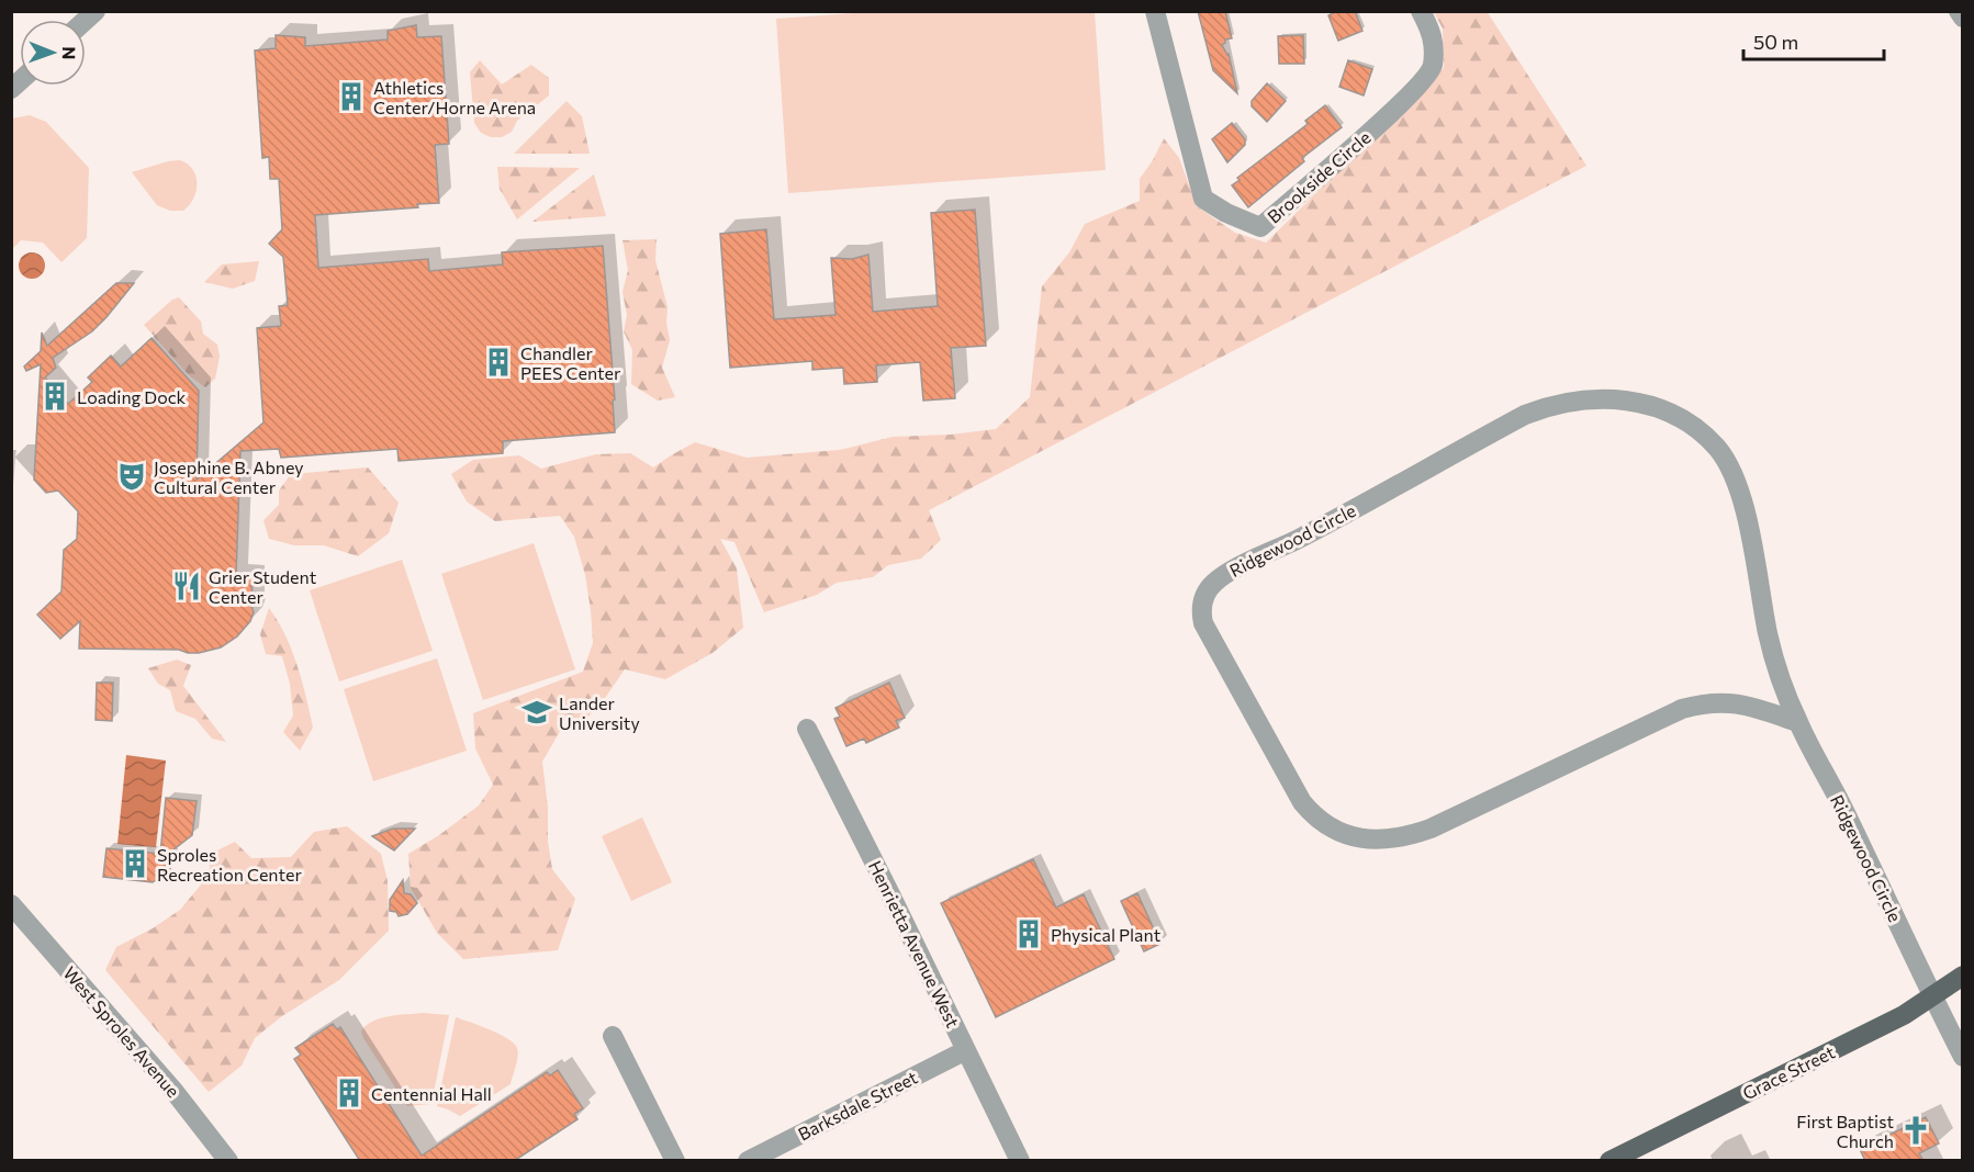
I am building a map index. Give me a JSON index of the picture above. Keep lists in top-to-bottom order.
{
  "streets": {
    "main road": ["Grace Street"],
    "street": [
      "Brookside Circle",
      "Ridgewood Circle",
      "Henrietta Avenue West",
      "West Sproles Avenue",
      "Barksdale Street"
    ]
  },
  "crossings": [
    ["Ridgewood Circle", "Grace Street"],
    ["Henrietta Avenue West", "Barksdale Street"]
  ],
  "places": {
    "building": [
      "Athletics Center/Horne Arena",
      "Chandler PEES Center",
      "Loading Dock",
      "Sproles Recreation Center",
      "Physical Plant",
      "Centennial Hall"
    ],
    "theatre": ["Josephine B. Abney Cultural Center"],
    "restaurant": ["Grier Student Center"],
    "school or university": ["Lander University"],
    "church": ["First Baptist Church"]
  },
  "scale_bar": "50 m",
  "north": "right"
}
